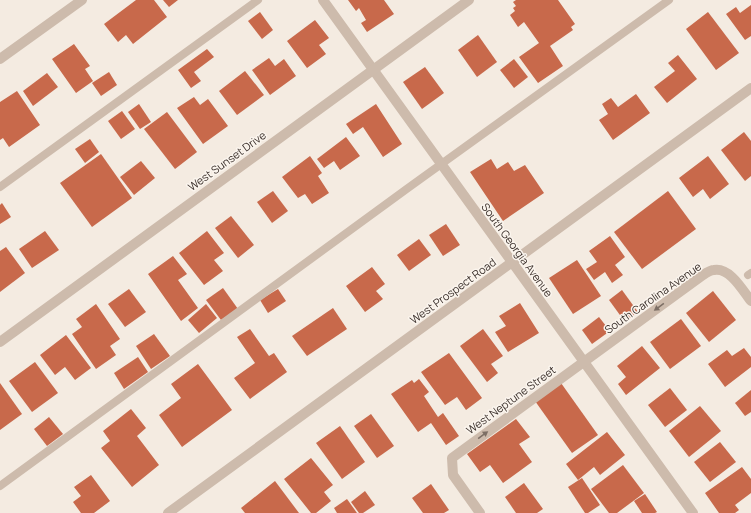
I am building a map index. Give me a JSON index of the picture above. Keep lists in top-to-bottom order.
{
  "streets": {
    "street": [
      "West Sunset Drive",
      "South Georgia Avenue",
      "West Prospect Road",
      "South Carolina Avenue",
      "West Neptune Street"
    ]
  },
  "crossings": [
    ["West Sunset Drive", "South Georgia Avenue"],
    ["South Georgia Avenue", "West Prospect Road"],
    ["South Georgia Avenue", "South Carolina Avenue"],
    ["South Georgia Avenue", "West Neptune Street"],
    ["South Carolina Avenue", "West Neptune Street"]
  ],
  "one_way": ["South Carolina Avenue", "West Neptune Street"]
}
